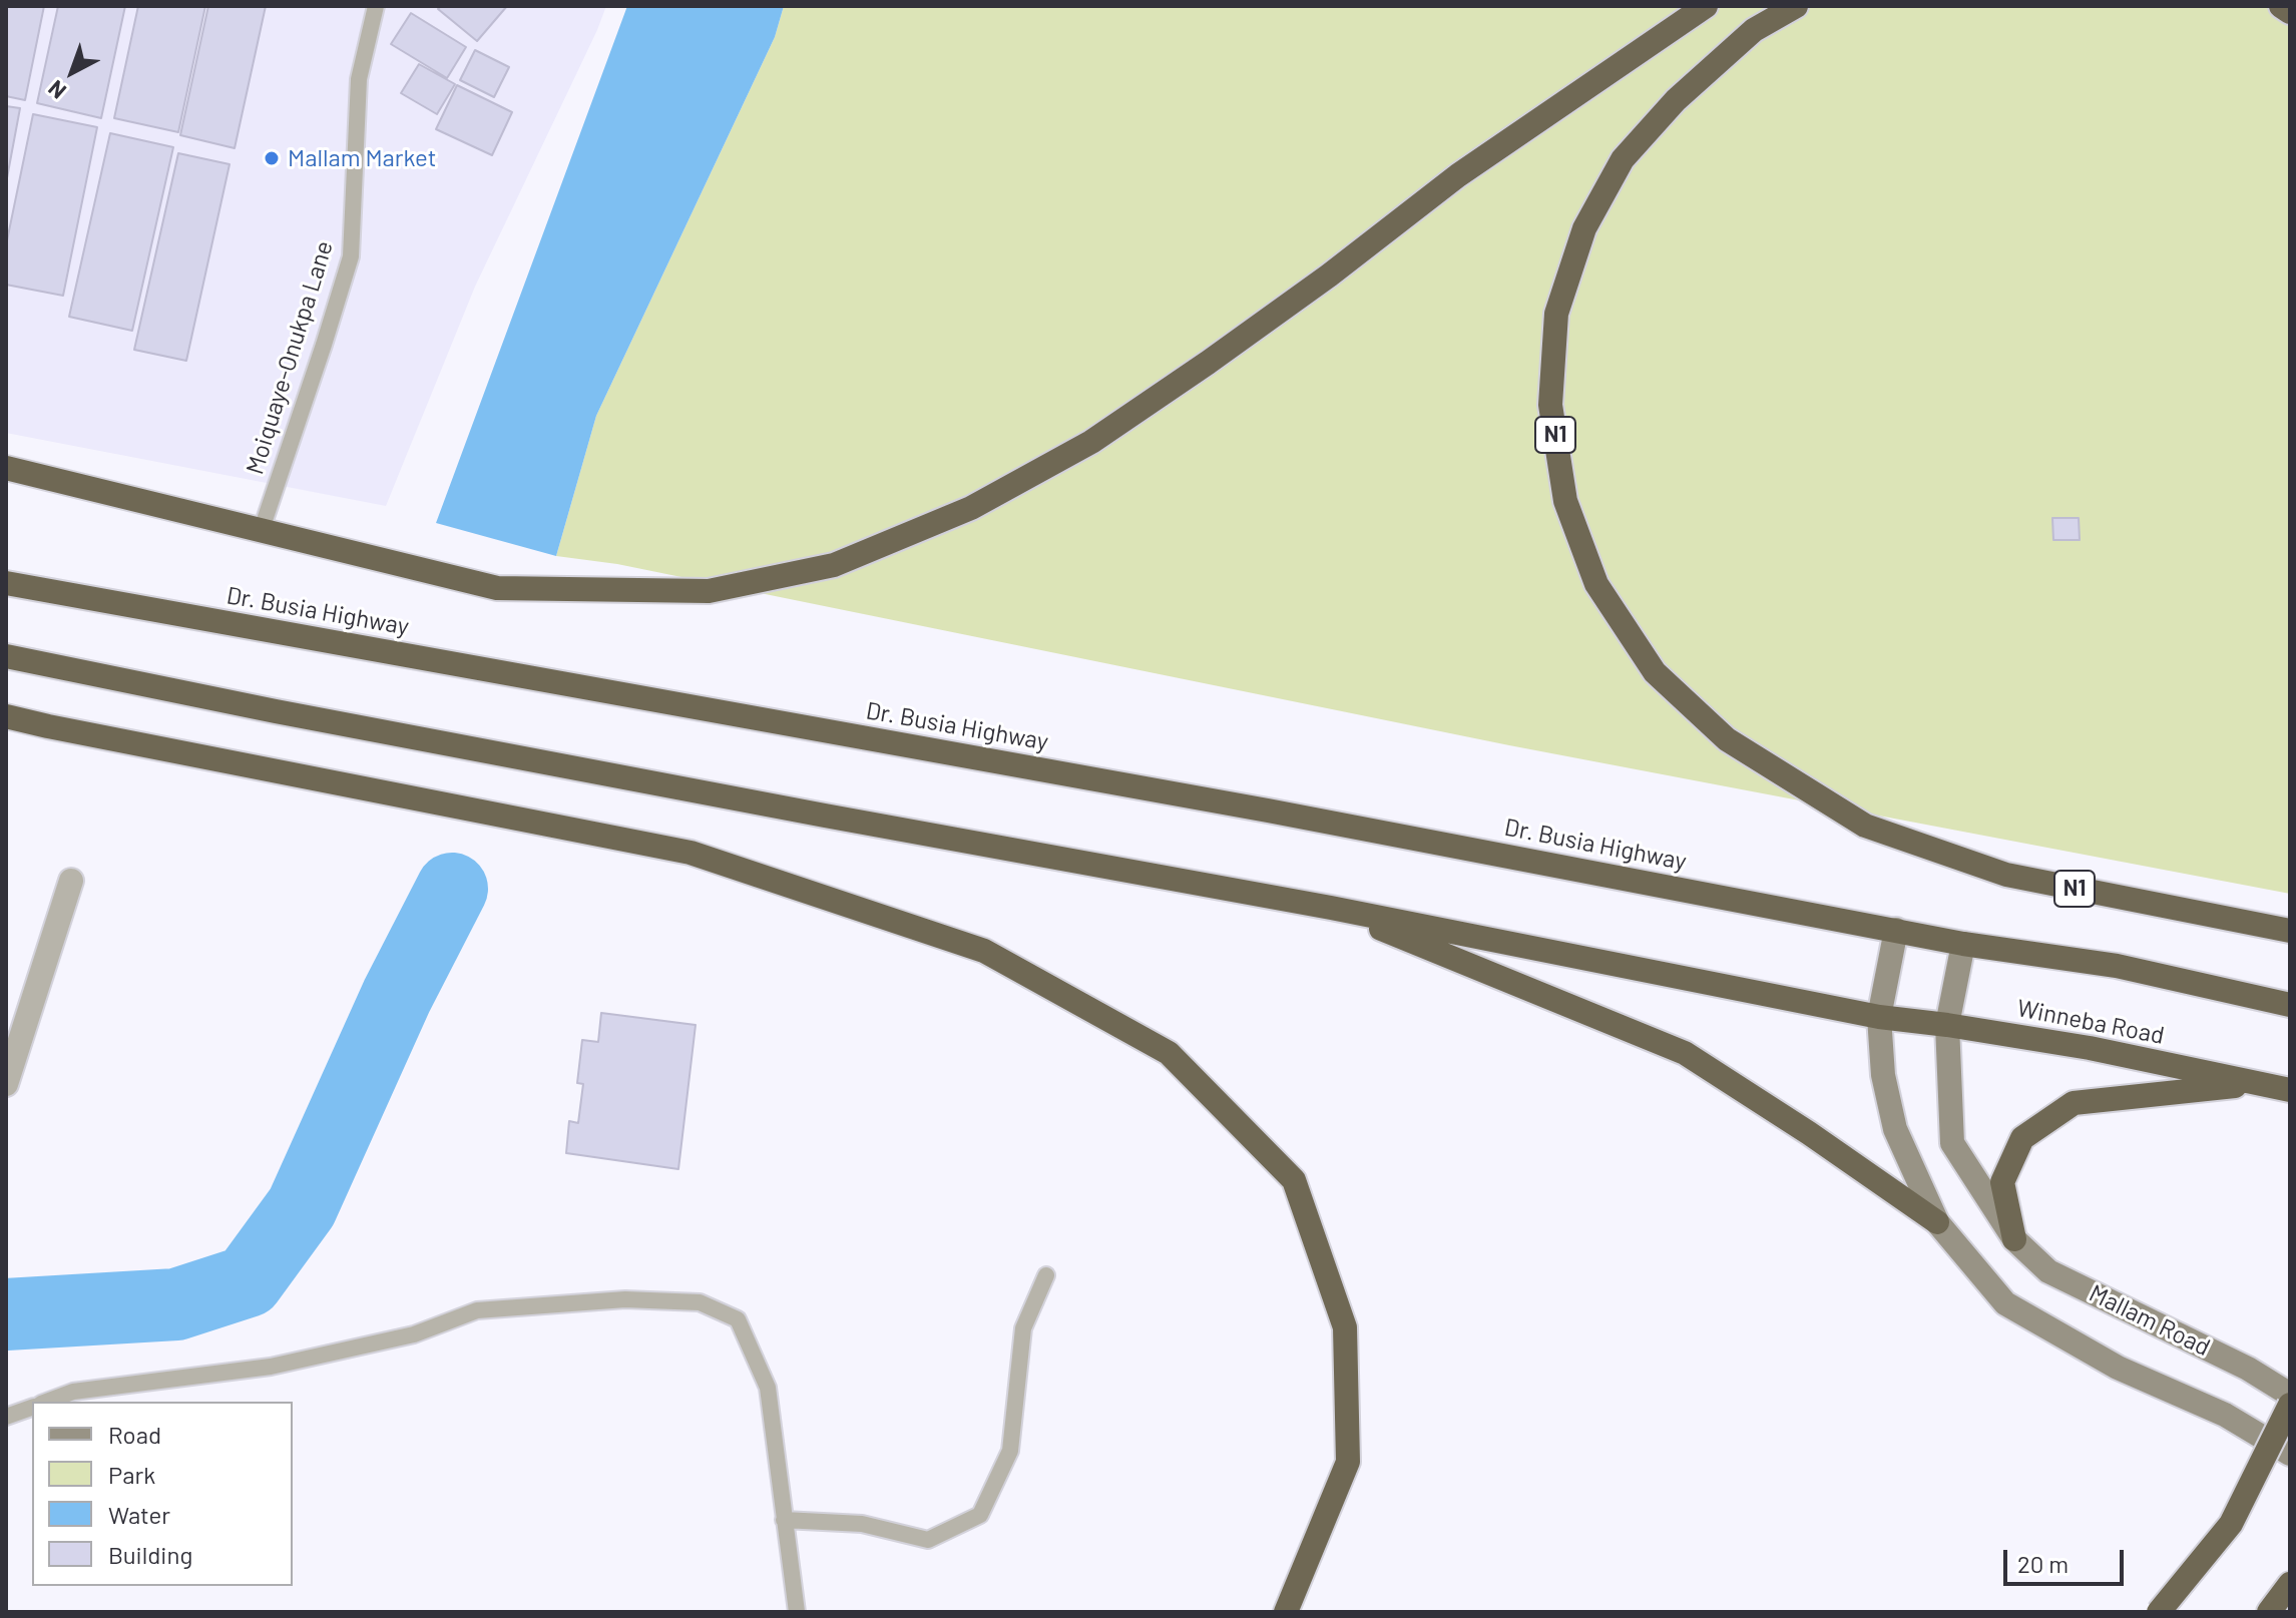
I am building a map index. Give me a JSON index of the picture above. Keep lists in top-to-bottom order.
{
  "streets": {
    "highway": ["N1", "Dr. Busia Highway", "Winneba Road"],
    "street": ["Mallam Road"],
    "lane": ["Moiquaye-Onukpa Lane"]
  },
  "crossings": [
    ["Winneba Road", "Mallam Road"]
  ],
  "places": ["Mallam Market"],
  "legend": [
    "Road",
    "Park",
    "Water",
    "Building"
  ],
  "scale_bar": "20 m",
  "north": "bottom left"
}
